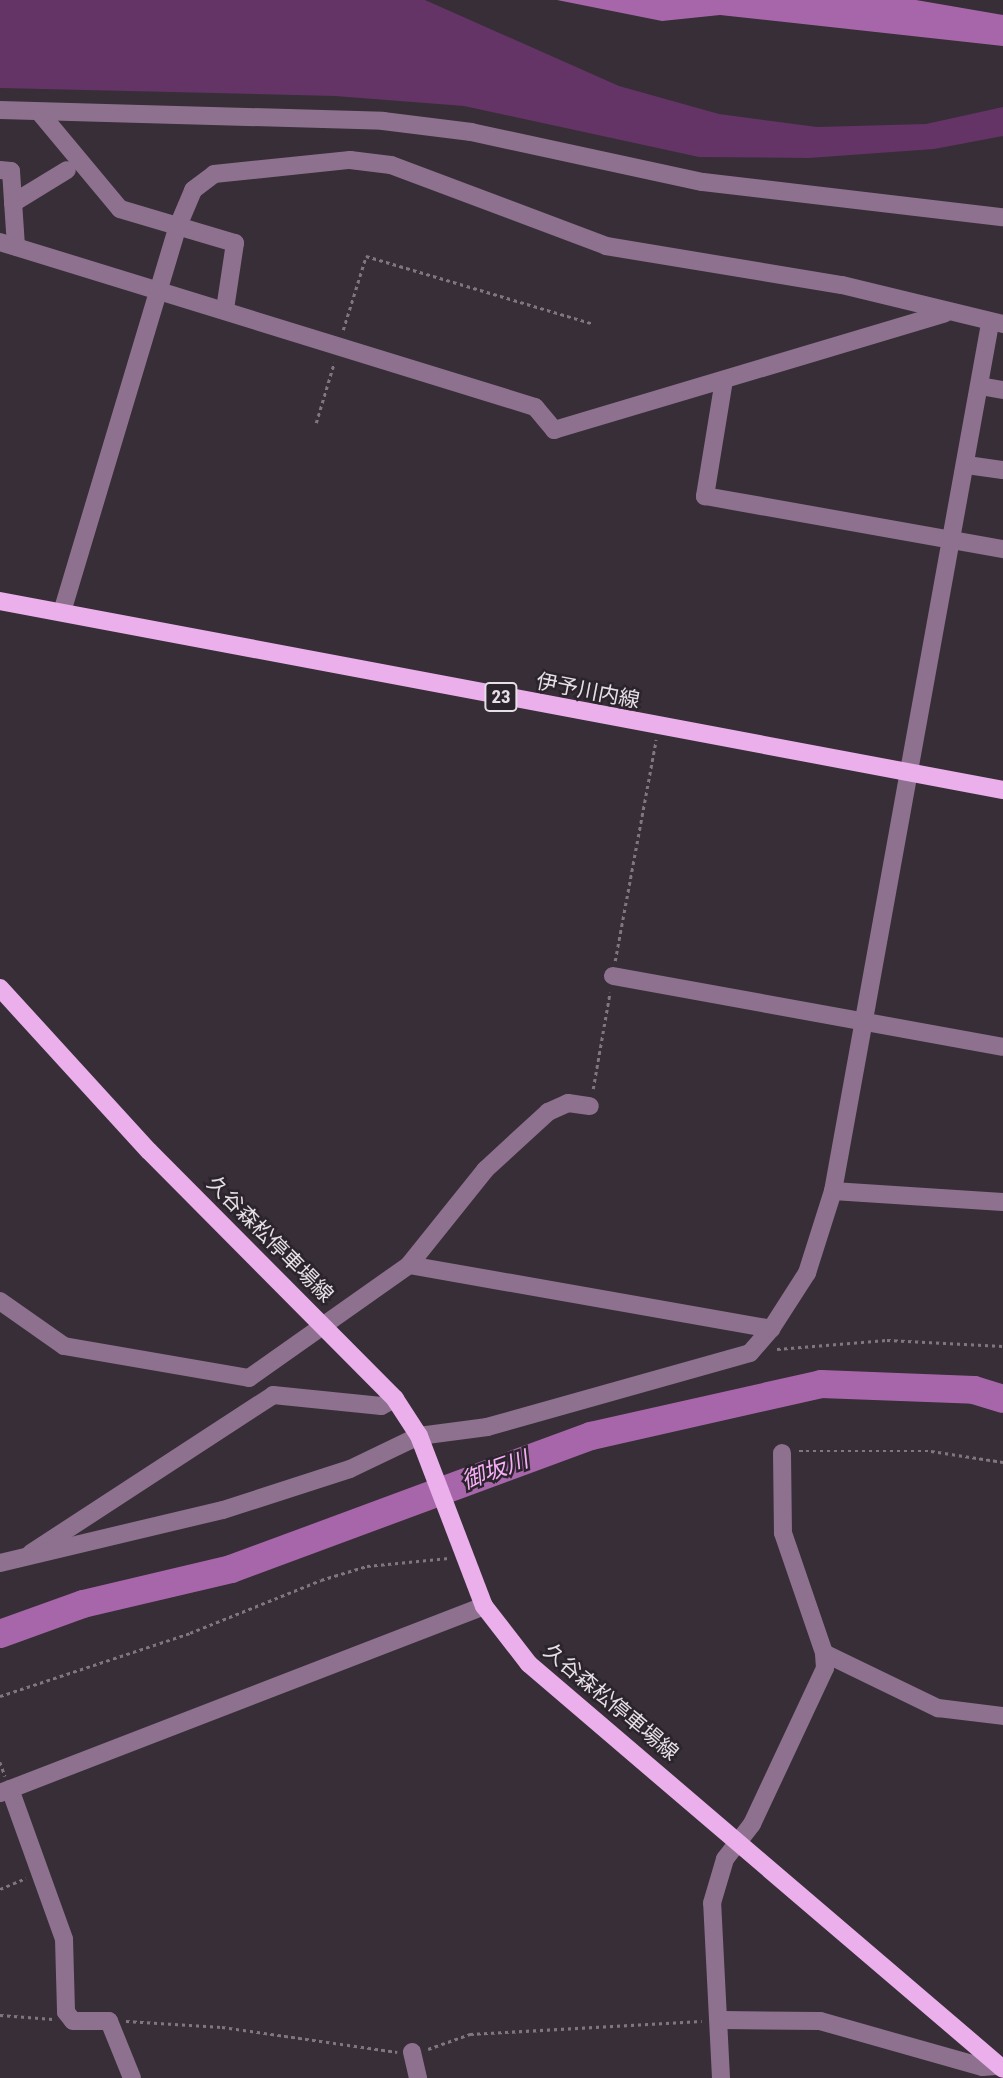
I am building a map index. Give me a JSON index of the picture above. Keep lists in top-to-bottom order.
{
  "streets": {
    "main road": ["伊予川内線", "23", "久谷森松停車場線"]
  },
  "water": ["御坂川"]
}
